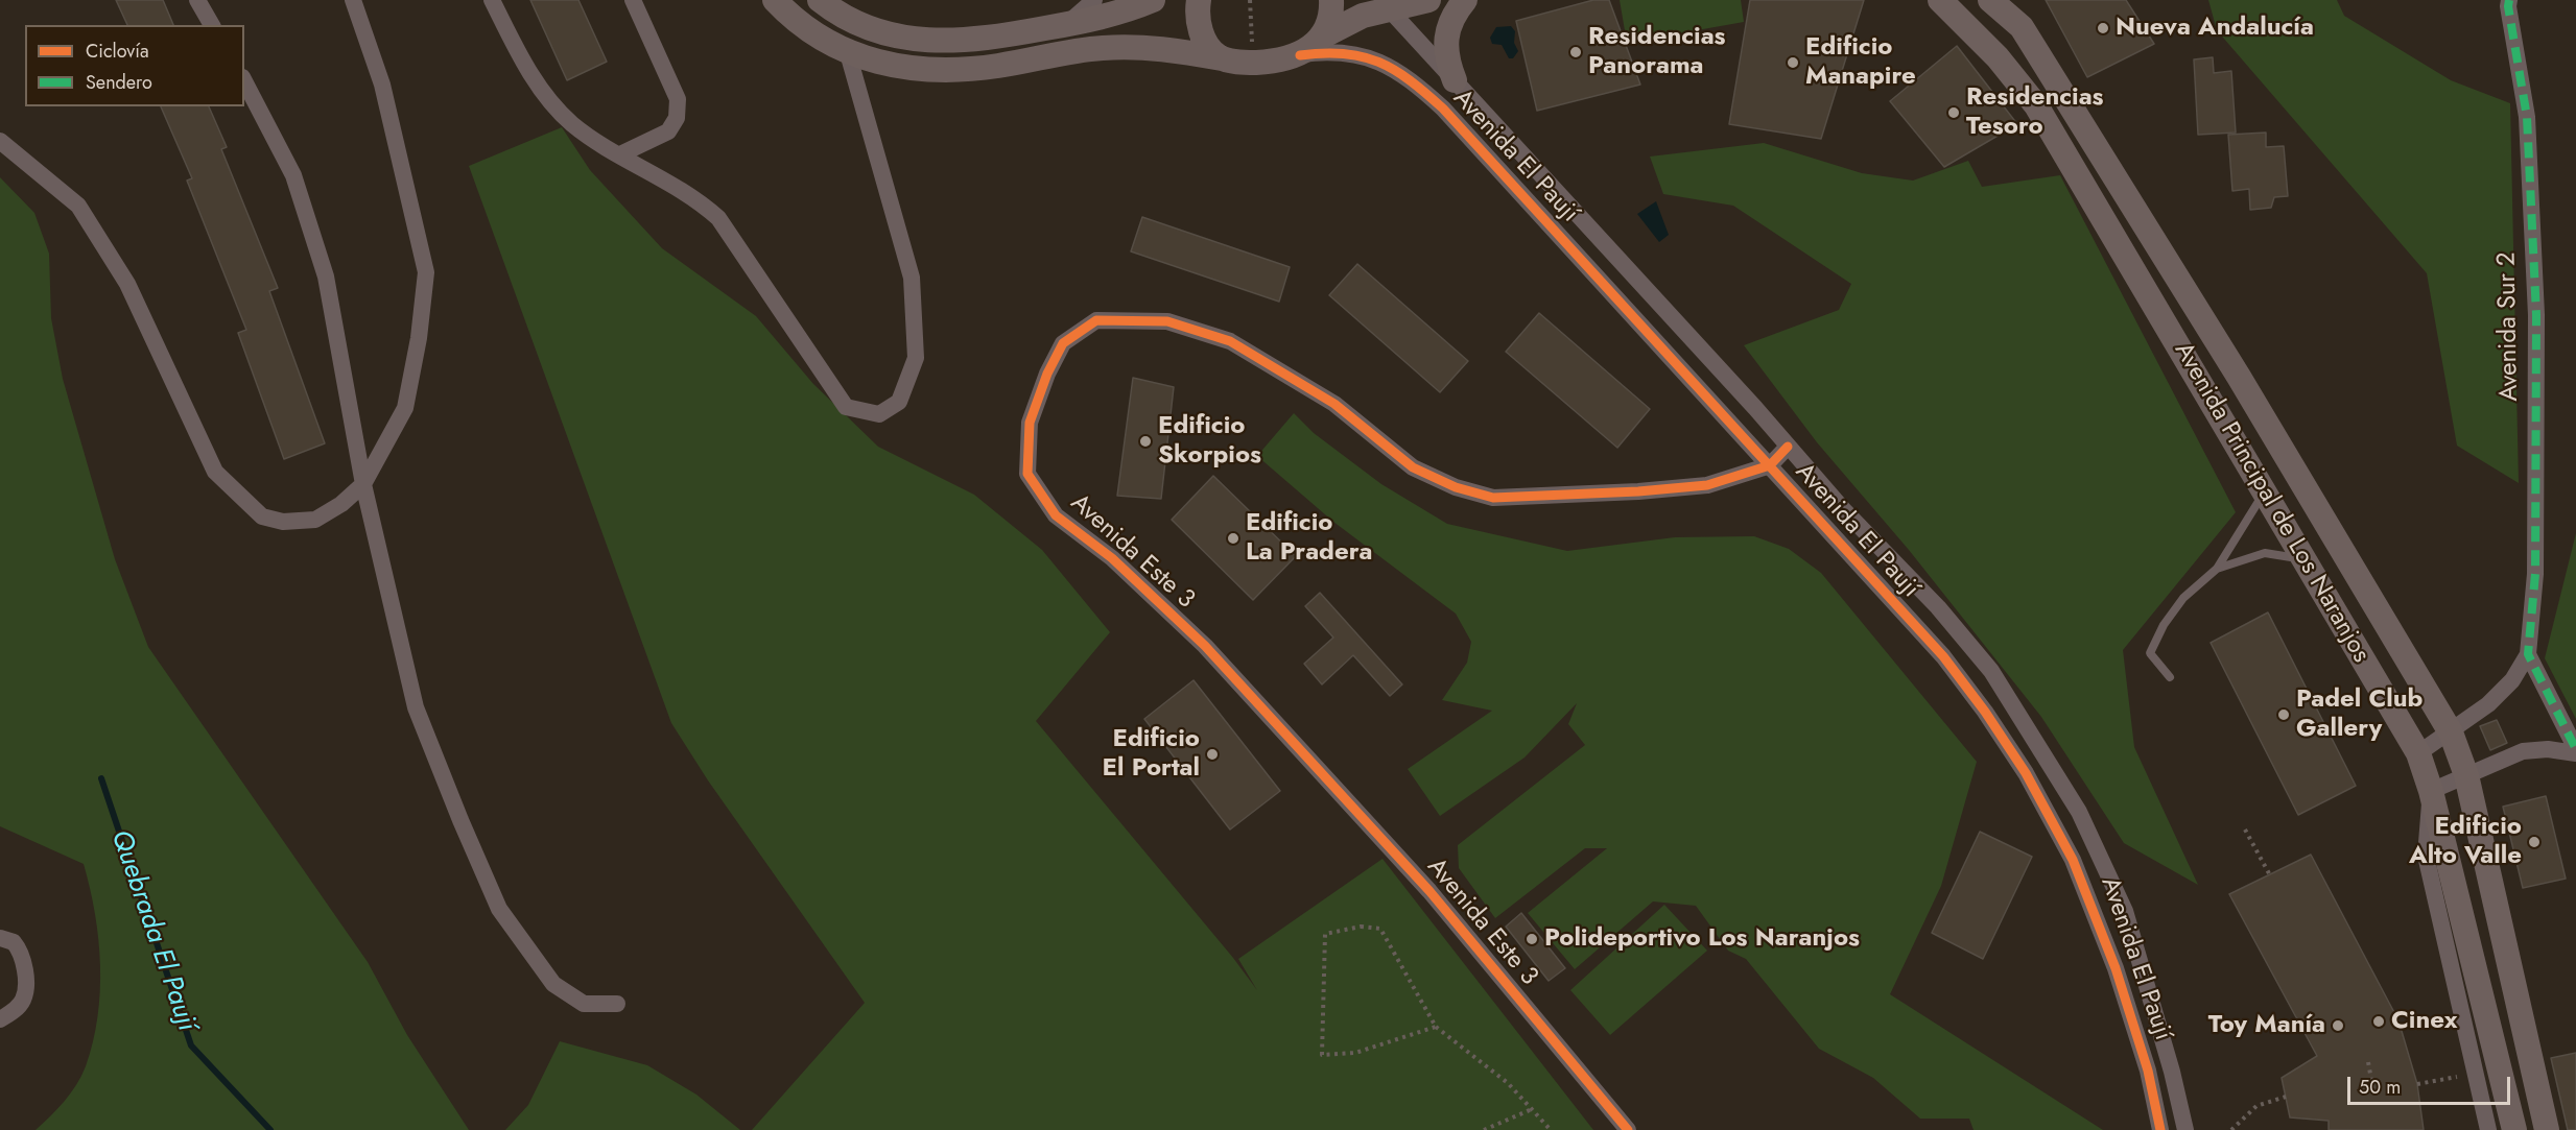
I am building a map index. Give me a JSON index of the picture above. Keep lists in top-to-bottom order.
{
  "streets": {
    "main road": ["Avenida Principal de Los Naranjos"],
    "street": ["Avenida El Paují", "Avenida Sur 2", "Avenida Este 3"]
  },
  "crossings": [
    ["Avenida El Paují", "Avenida Este 3"],
    ["Avenida Sur 2", "Avenida Principal de Los Naranjos"]
  ],
  "water": ["Quebrada El Paují"],
  "places": [
    "Nueva Andalucía",
    "Residencias Panorama",
    "Edificio Manapire",
    "Residencias Tesoro",
    "Edificio Skorpios",
    "Edificio La Pradera",
    "Padel Club Gallery",
    "Edificio El Portal",
    "Edificio Alto Valle",
    "Polideportivo Los Naranjos",
    "Cinex",
    "Toy Manía"
  ],
  "legend": ["Ciclovía", "Sendero"],
  "scale_bar": "50 m"
}
